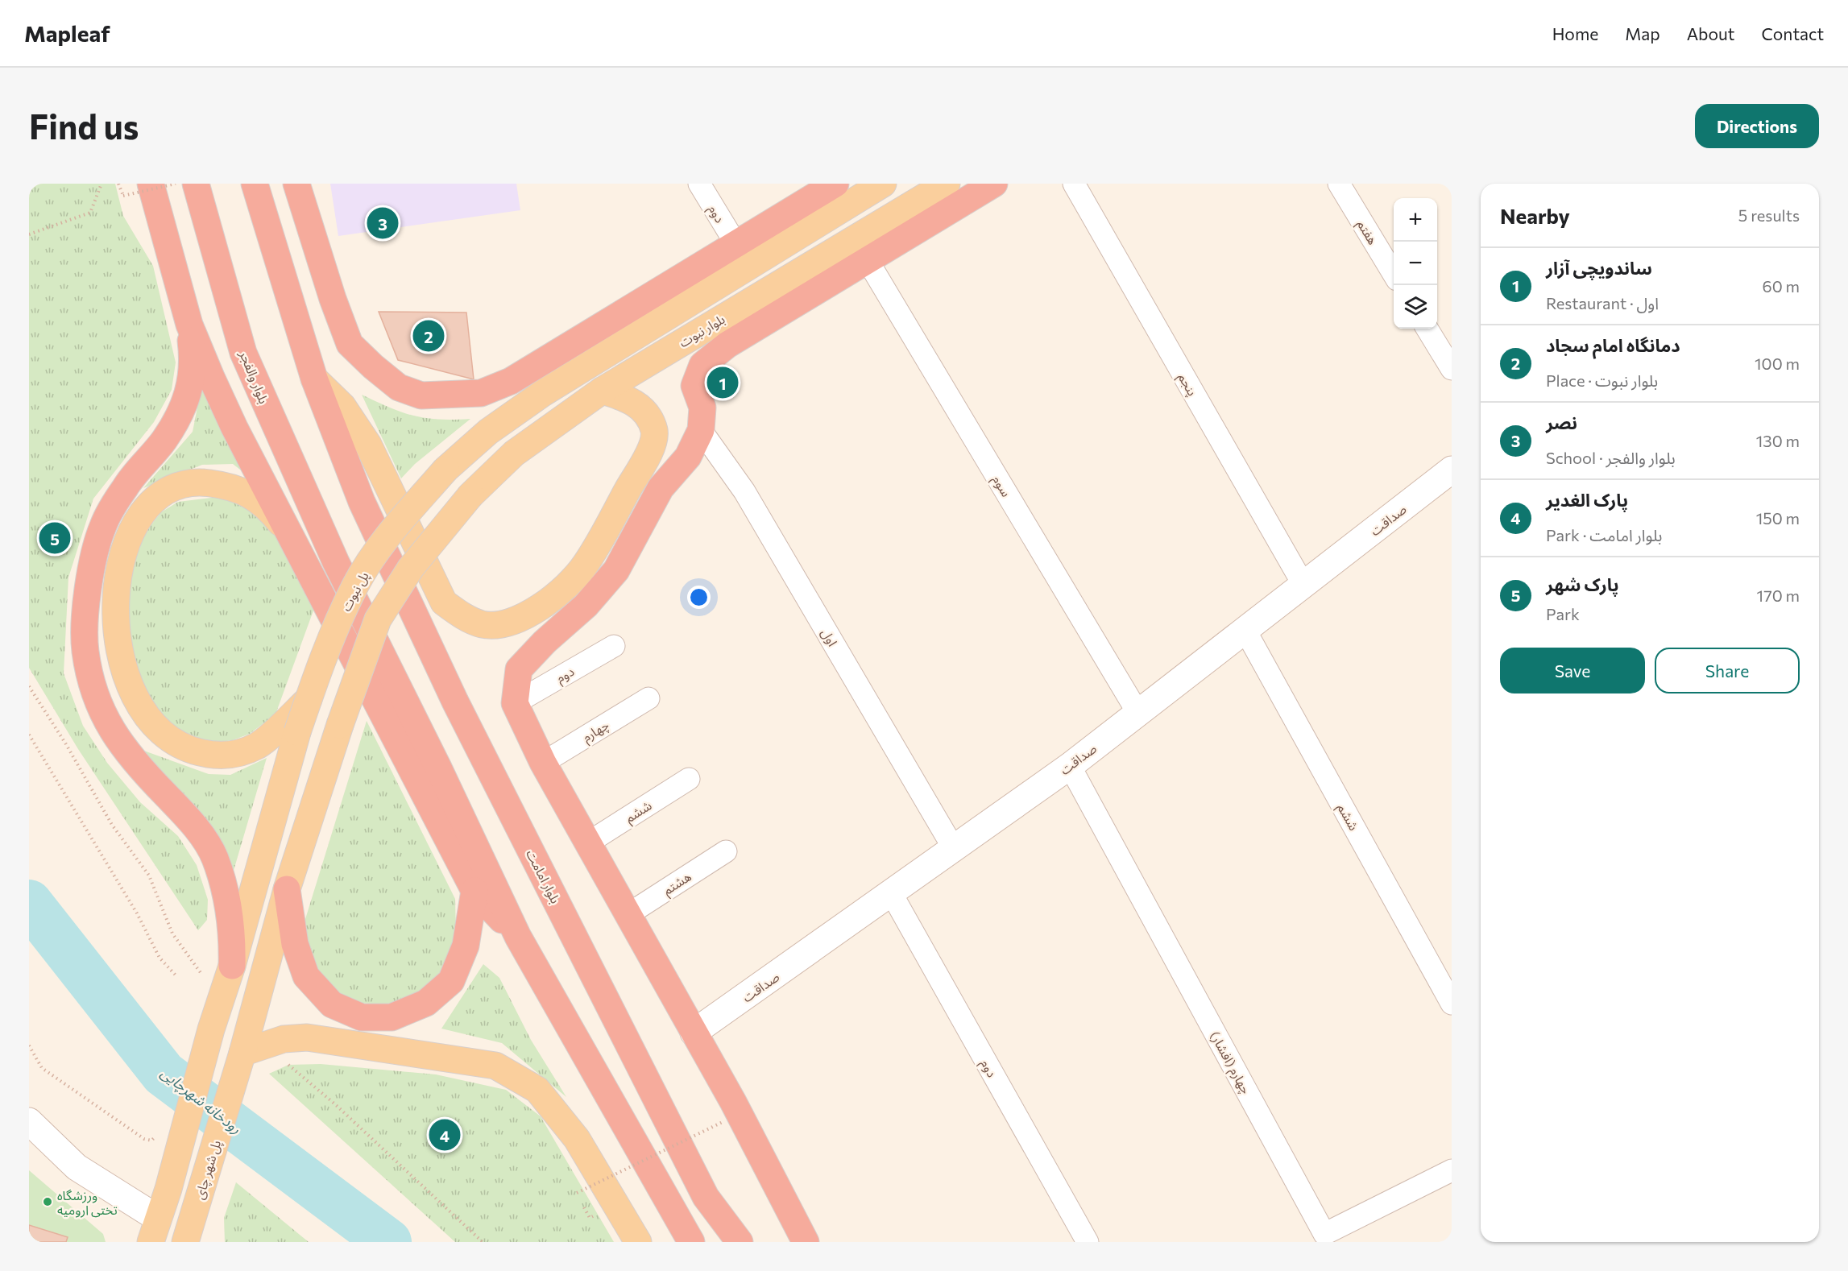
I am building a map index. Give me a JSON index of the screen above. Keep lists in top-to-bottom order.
{
  "streets": {
    "highway": ["بلوار والفجر", "بلوار امامت"],
    "main road": ["بلوار نبوت", "پل نبوت", "پل شهر چای"],
    "street": [
      "دوم",
      "هفتم",
      "پنجم",
      "سوم",
      "صداقت",
      "اول",
      "چهارم",
      "ششم",
      "هشتم",
      "چهارم (افشار)"
    ]
  },
  "crossings": [
    ["دوم", "صداقت"],
    ["بلوار نبوت", "پل شهر چای"],
    ["پنجم", "صداقت"],
    ["سوم", "صداقت"],
    ["صداقت", "اول"],
    ["صداقت", "ششم"],
    ["صداقت", "چهارم (افشار)"]
  ],
  "water": ["رودخانه شهرچایی"],
  "places": ["ورزشگاه تختی ارومیه"],
  "page": {
    "header": "Mapleaf",
    "nav": [
      "Home",
      "Map",
      "About",
      "Contact"
    ],
    "buttons": [
      "Directions",
      ["Save", "Share"]
    ],
    "title": "Find us",
    "heading": ["Nearby", "5 results"],
    "map_buttons": ["+", "−"],
    "pins": [
      "3",
      "2",
      "1",
      "5",
      "4"
    ],
    "list": [
      {
        "mark": "1",
        "name": "ساندویچی آزار",
        "note": "Restaurant · اول",
        "value": "60 m"
      },
      {
        "mark": "2",
        "name": "دمانگاه امام سجاد",
        "note": "Place · بلوار نبوت",
        "value": "100 m"
      },
      {
        "mark": "3",
        "name": "نصر",
        "note": "School · بلوار والفجر",
        "value": "130 m"
      },
      {
        "mark": "4",
        "name": "پارک الغدیر",
        "note": "Park · بلوار امامت",
        "value": "150 m"
      },
      {
        "mark": "5",
        "name": "پارک شهر",
        "note": "Park",
        "value": "170 m"
      }
    ]
  }
}
